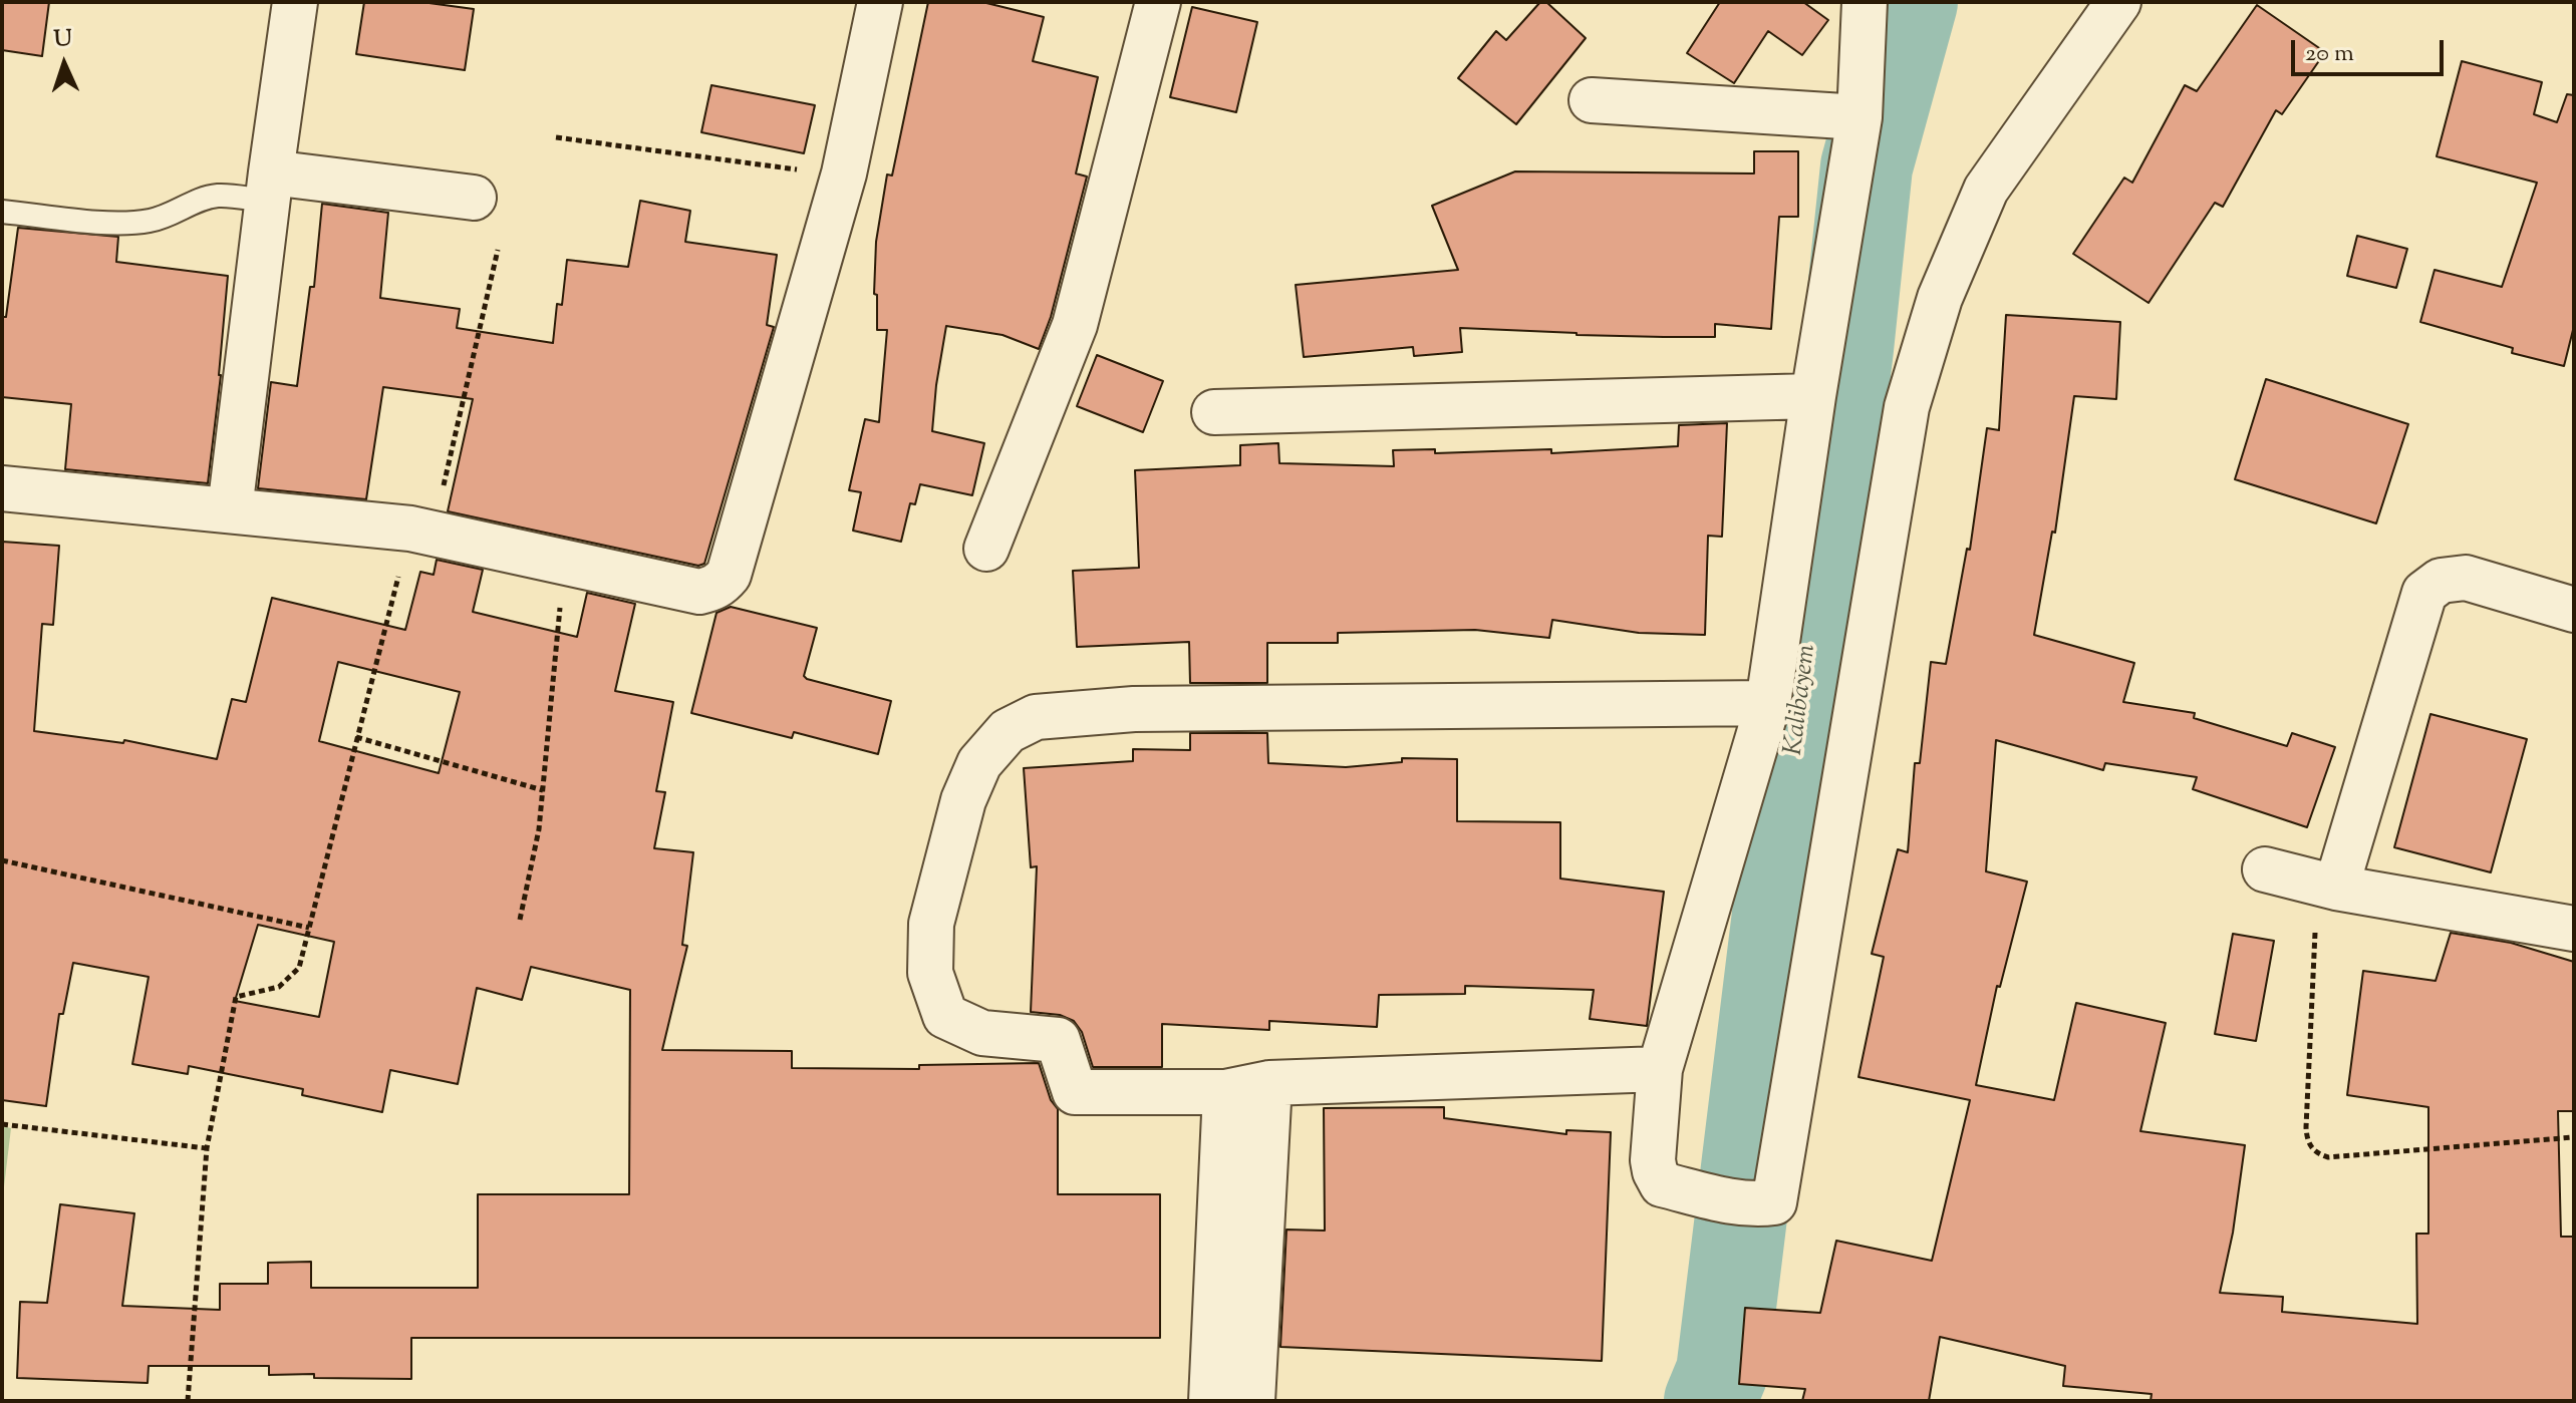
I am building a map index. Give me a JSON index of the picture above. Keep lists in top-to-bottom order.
{
  "water": ["Kalibayem"],
  "scale_bar": "20 m",
  "north": "top"
}
